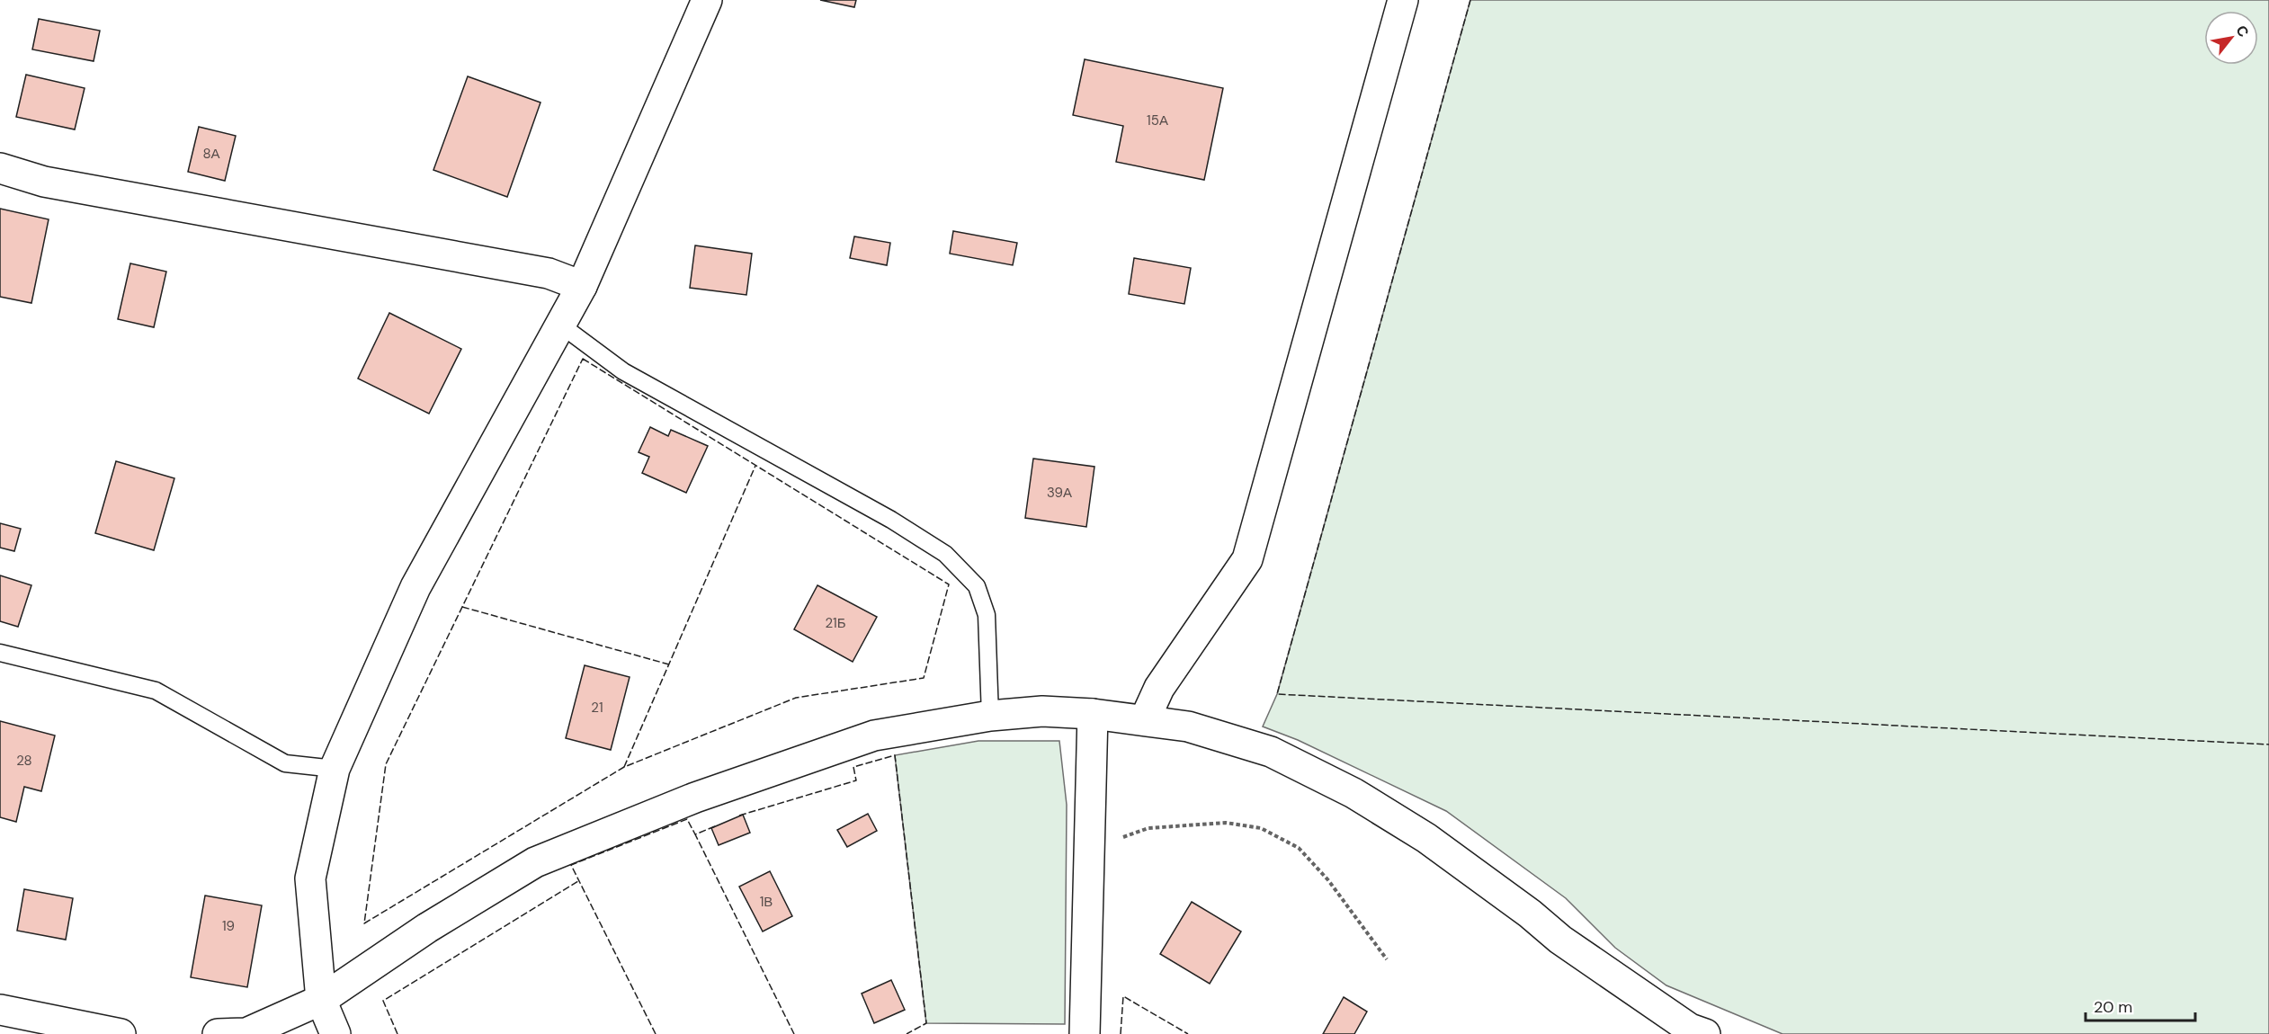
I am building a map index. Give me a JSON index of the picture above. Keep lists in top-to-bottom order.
{
  "house_numbers": [
    "15А",
    "8А",
    "39А",
    "21Б",
    "21",
    "28",
    "1В",
    "19"
  ],
  "scale_bar": "20 m",
  "north": "top right"
}
